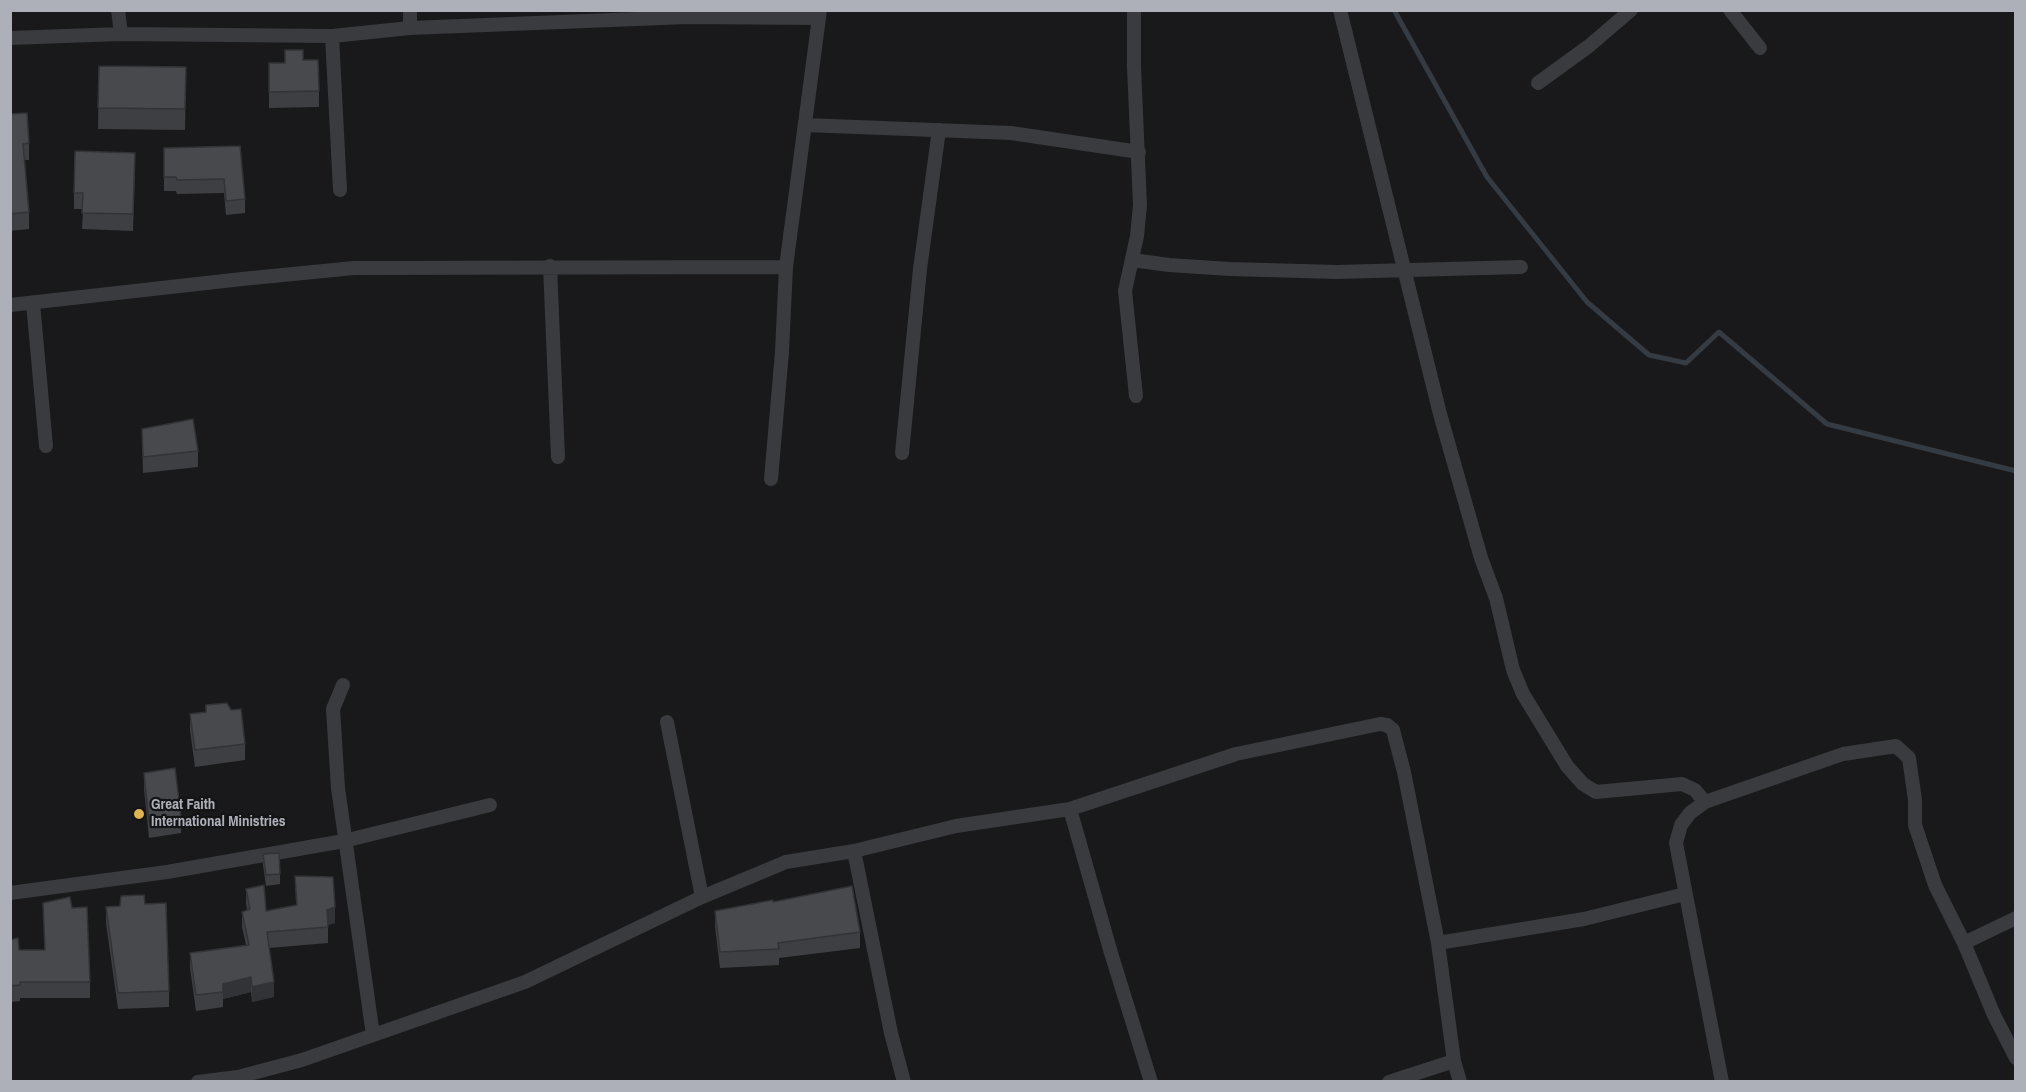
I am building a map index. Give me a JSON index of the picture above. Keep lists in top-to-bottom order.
{
  "places": ["Great Faith International Ministries"]
}
